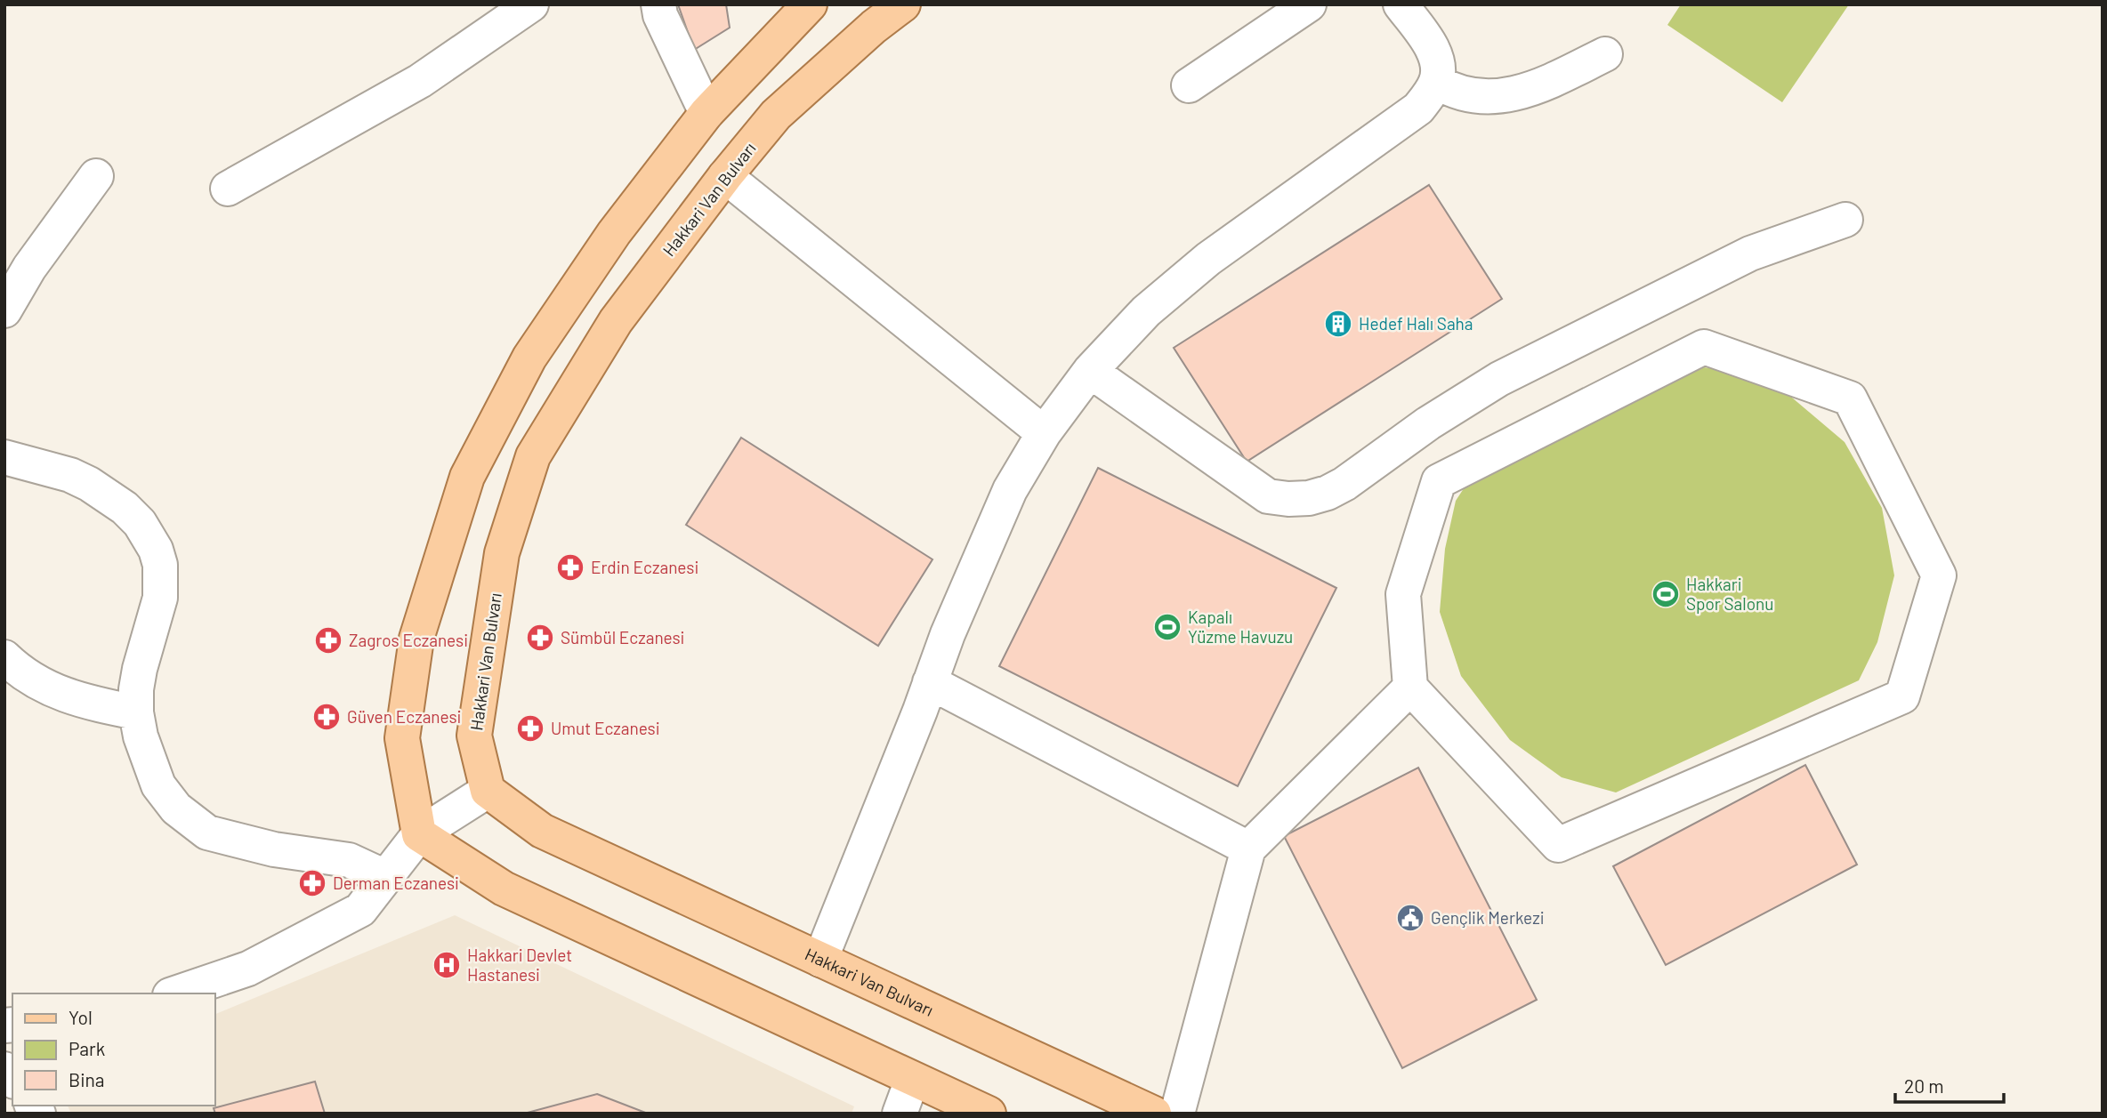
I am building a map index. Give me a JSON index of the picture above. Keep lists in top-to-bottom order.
{
  "streets": {
    "main road": ["Hakkari Van Bulvarı"]
  },
  "places": {
    "building": ["Hedef Halı Saha"],
    "pharmacy": [
      "Erdin Eczanesi",
      "Sümbül Eczanesi",
      "Zagros Eczanesi",
      "Güven Eczanesi",
      "Umut Eczanesi",
      "Derman Eczanesi"
    ],
    "sports": ["Hakkari Spor Salonu", "Kapalı Yüzme Havuzu"],
    "public building": ["Gençlik Merkezi"],
    "hospital": ["Hakkari Devlet Hastanesi"]
  },
  "legend": ["Yol", "Park", "Bina"],
  "scale_bar": "20 m"
}
